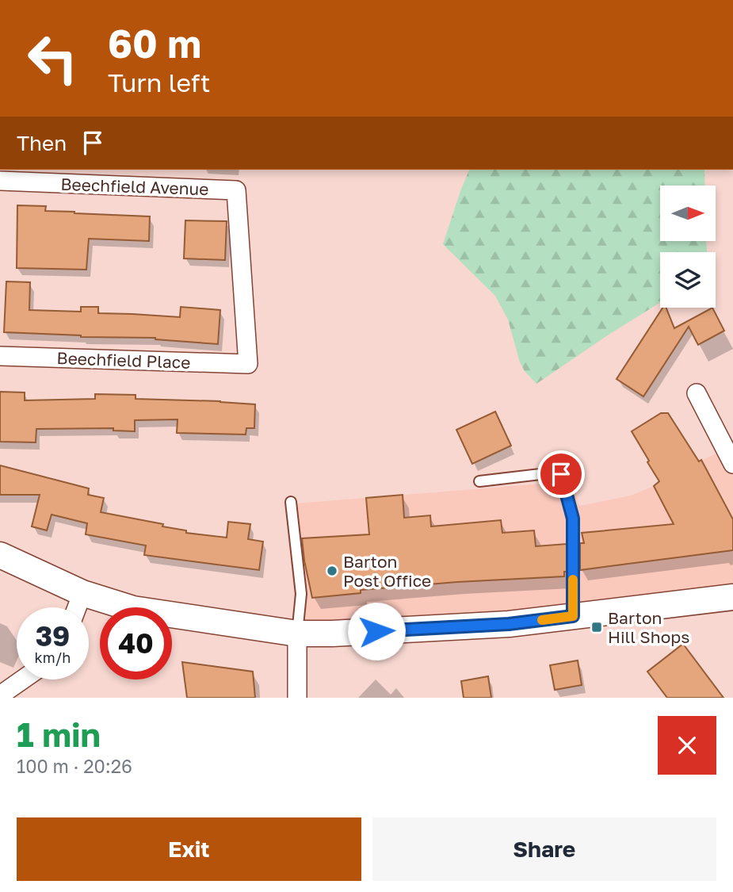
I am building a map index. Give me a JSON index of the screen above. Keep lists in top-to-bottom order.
{
  "streets": {
    "street": ["Beechfield Avenue", "Beechfield Place"]
  },
  "crossings": [
    ["Beechfield Avenue", "Beechfield Place"]
  ],
  "places": {
    "other": ["Barton Post Office"],
    "transit": ["Barton Hill Shops"]
  },
  "north": "right",
  "page": {
    "turn": ["60 m", "Turn left"],
    "then": "Then",
    "speed": "39 km/h",
    "limit": "40",
    "heading": ["1 min", "100 m · 20:26"],
    "buttons": ["Exit", "Share"]
  }
}
